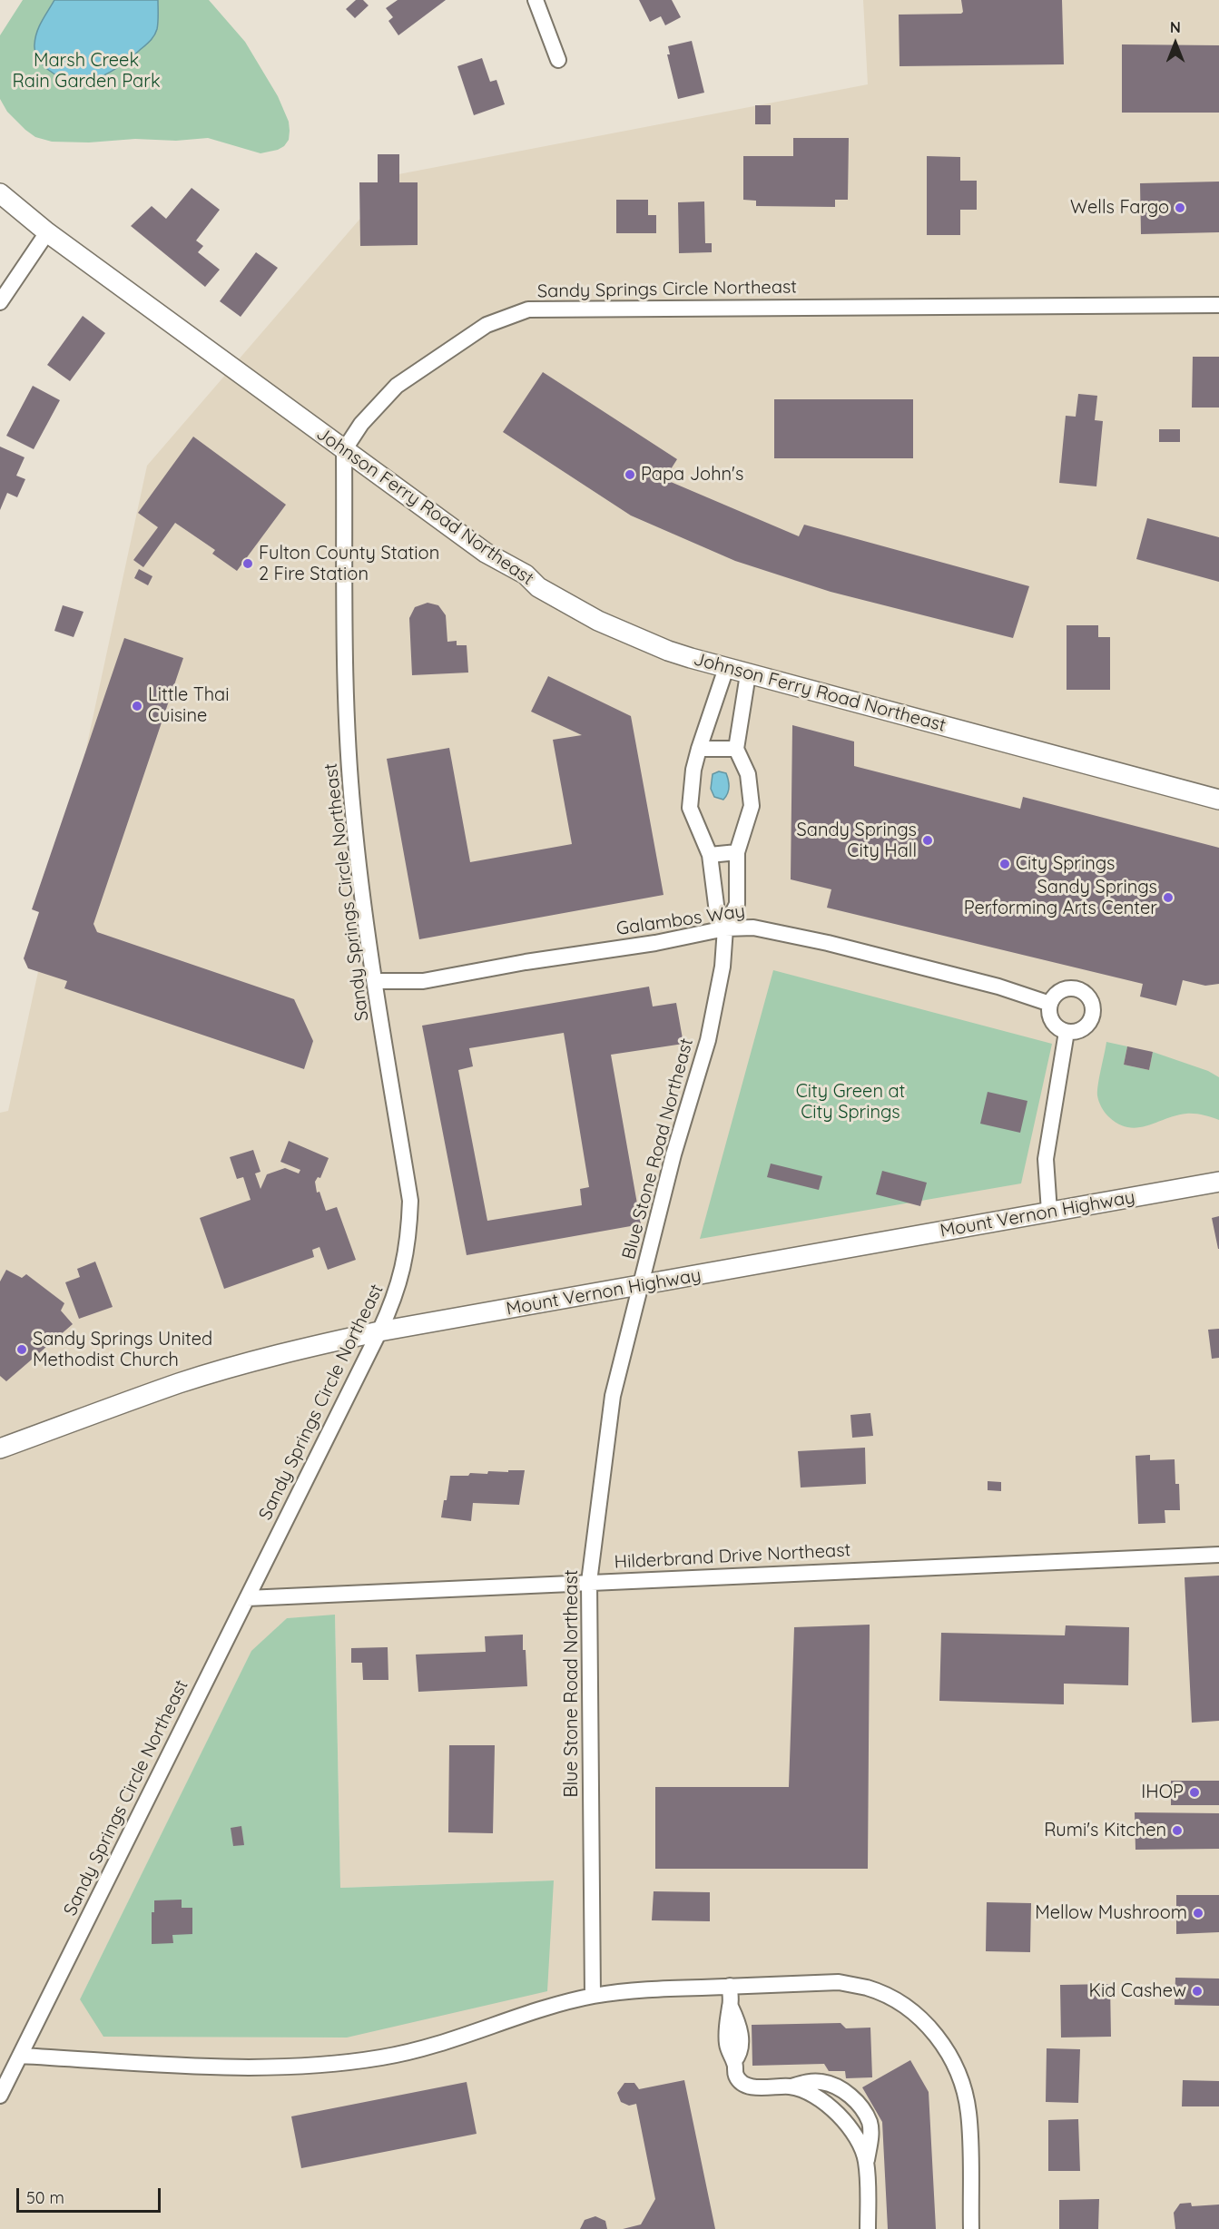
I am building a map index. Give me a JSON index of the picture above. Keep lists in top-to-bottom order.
{
  "streets": {
    "street": [
      "Sandy Springs Circle Northeast",
      "Johnson Ferry Road Northeast",
      "Galambos Way",
      "Blue Stone Road Northeast",
      "Mount Vernon Highway",
      "Hilderbrand Drive Northeast"
    ]
  },
  "crossings": [
    ["Sandy Springs Circle Northeast", "Johnson Ferry Road Northeast"],
    ["Sandy Springs Circle Northeast", "Galambos Way"],
    ["Sandy Springs Circle Northeast", "Mount Vernon Highway"],
    ["Sandy Springs Circle Northeast", "Hilderbrand Drive Northeast"],
    ["Johnson Ferry Road Northeast", "Blue Stone Road Northeast"],
    ["Galambos Way", "Blue Stone Road Northeast"],
    ["Blue Stone Road Northeast", "Mount Vernon Highway"],
    ["Blue Stone Road Northeast", "Hilderbrand Drive Northeast"]
  ],
  "parks": ["Marsh Creek Rain Garden Park", "City Green at City Springs"],
  "places": [
    "Wells Fargo",
    "Papa John's",
    "Fulton County Station 2 Fire Station",
    "Little Thai Cuisine",
    "Sandy Springs City Hall",
    "City Springs",
    "Sandy Springs Performing Arts Center",
    "Sandy Springs United Methodist Church",
    "IHOP",
    "Rumi's Kitchen",
    "Mellow Mushroom",
    "Kid Cashew"
  ],
  "scale_bar": "50 m",
  "north": "top"
}
